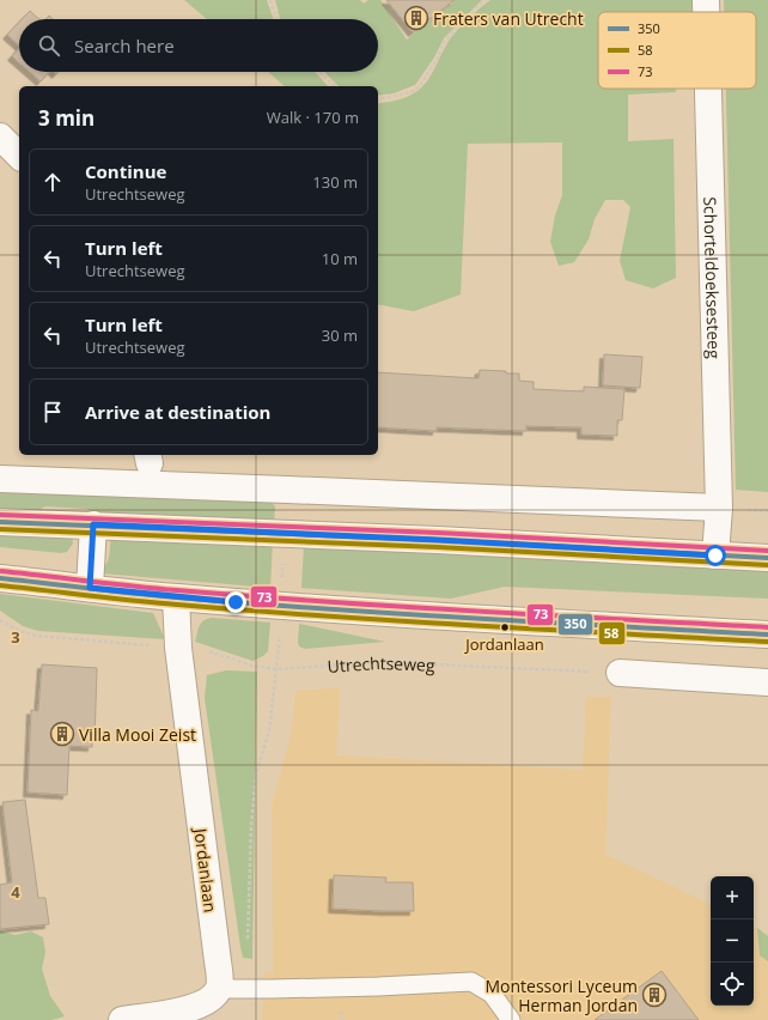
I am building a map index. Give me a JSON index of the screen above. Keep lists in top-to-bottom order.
{
  "streets": {
    "street": ["Schorteldoeksesteeg", "Jordanlaan"],
    "path": ["Utrechtseweg"]
  },
  "crossings": [
    ["Utrechtseweg", "Jordanlaan"]
  ],
  "places": {
    "building": ["Fraters van Utrecht", "Villa Mooi Zeist", "Montessori Lyceum Herman Jordan"],
    "other": ["Jordanlaan"]
  },
  "lines": ["transit line 73", "transit line 350", "transit line 58"],
  "legend": ["350", "58", "73"],
  "page": {
    "search": "Search here",
    "heading": ["3 min", "Walk · 170 m"],
    "list": [
      ["Continue", "Utrechtseweg", "130 m"],
      ["Turn left", "Utrechtseweg", "10 m"],
      ["Turn left", "Utrechtseweg", "30 m"],
      "Arrive at destination"
    ],
    "map_buttons": ["+", "−"]
  },
  "grid": {
    "rows": ["3", "4"]
  }
}
